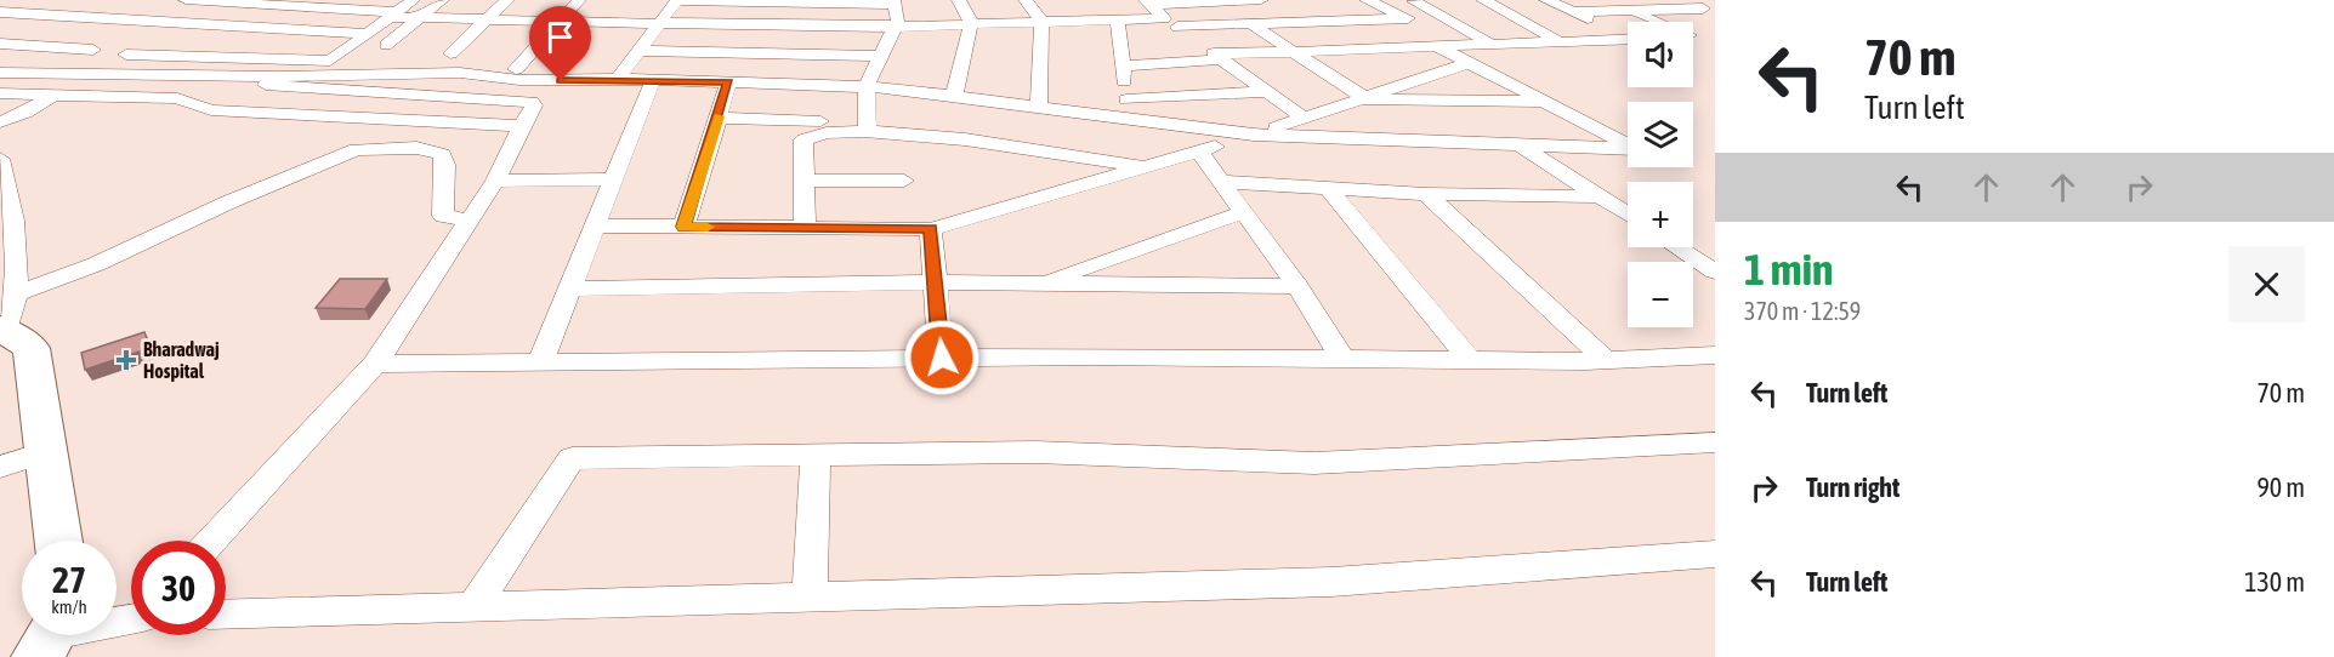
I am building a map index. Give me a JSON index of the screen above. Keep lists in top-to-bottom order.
{
  "places": {
    "health": ["Bharadwaj Hospital"]
  },
  "page": {
    "turn": ["70 m", "Turn left"],
    "map_buttons": ["+", "−"],
    "heading": ["1 min", "370 m · 12:59"],
    "list": [
      {
        "name": "Turn left",
        "value": "70 m"
      },
      {
        "name": "Turn right",
        "value": "90 m"
      },
      {
        "name": "Turn left",
        "value": "130 m"
      }
    ],
    "speed": "27 km/h",
    "limit": "30"
  }
}
